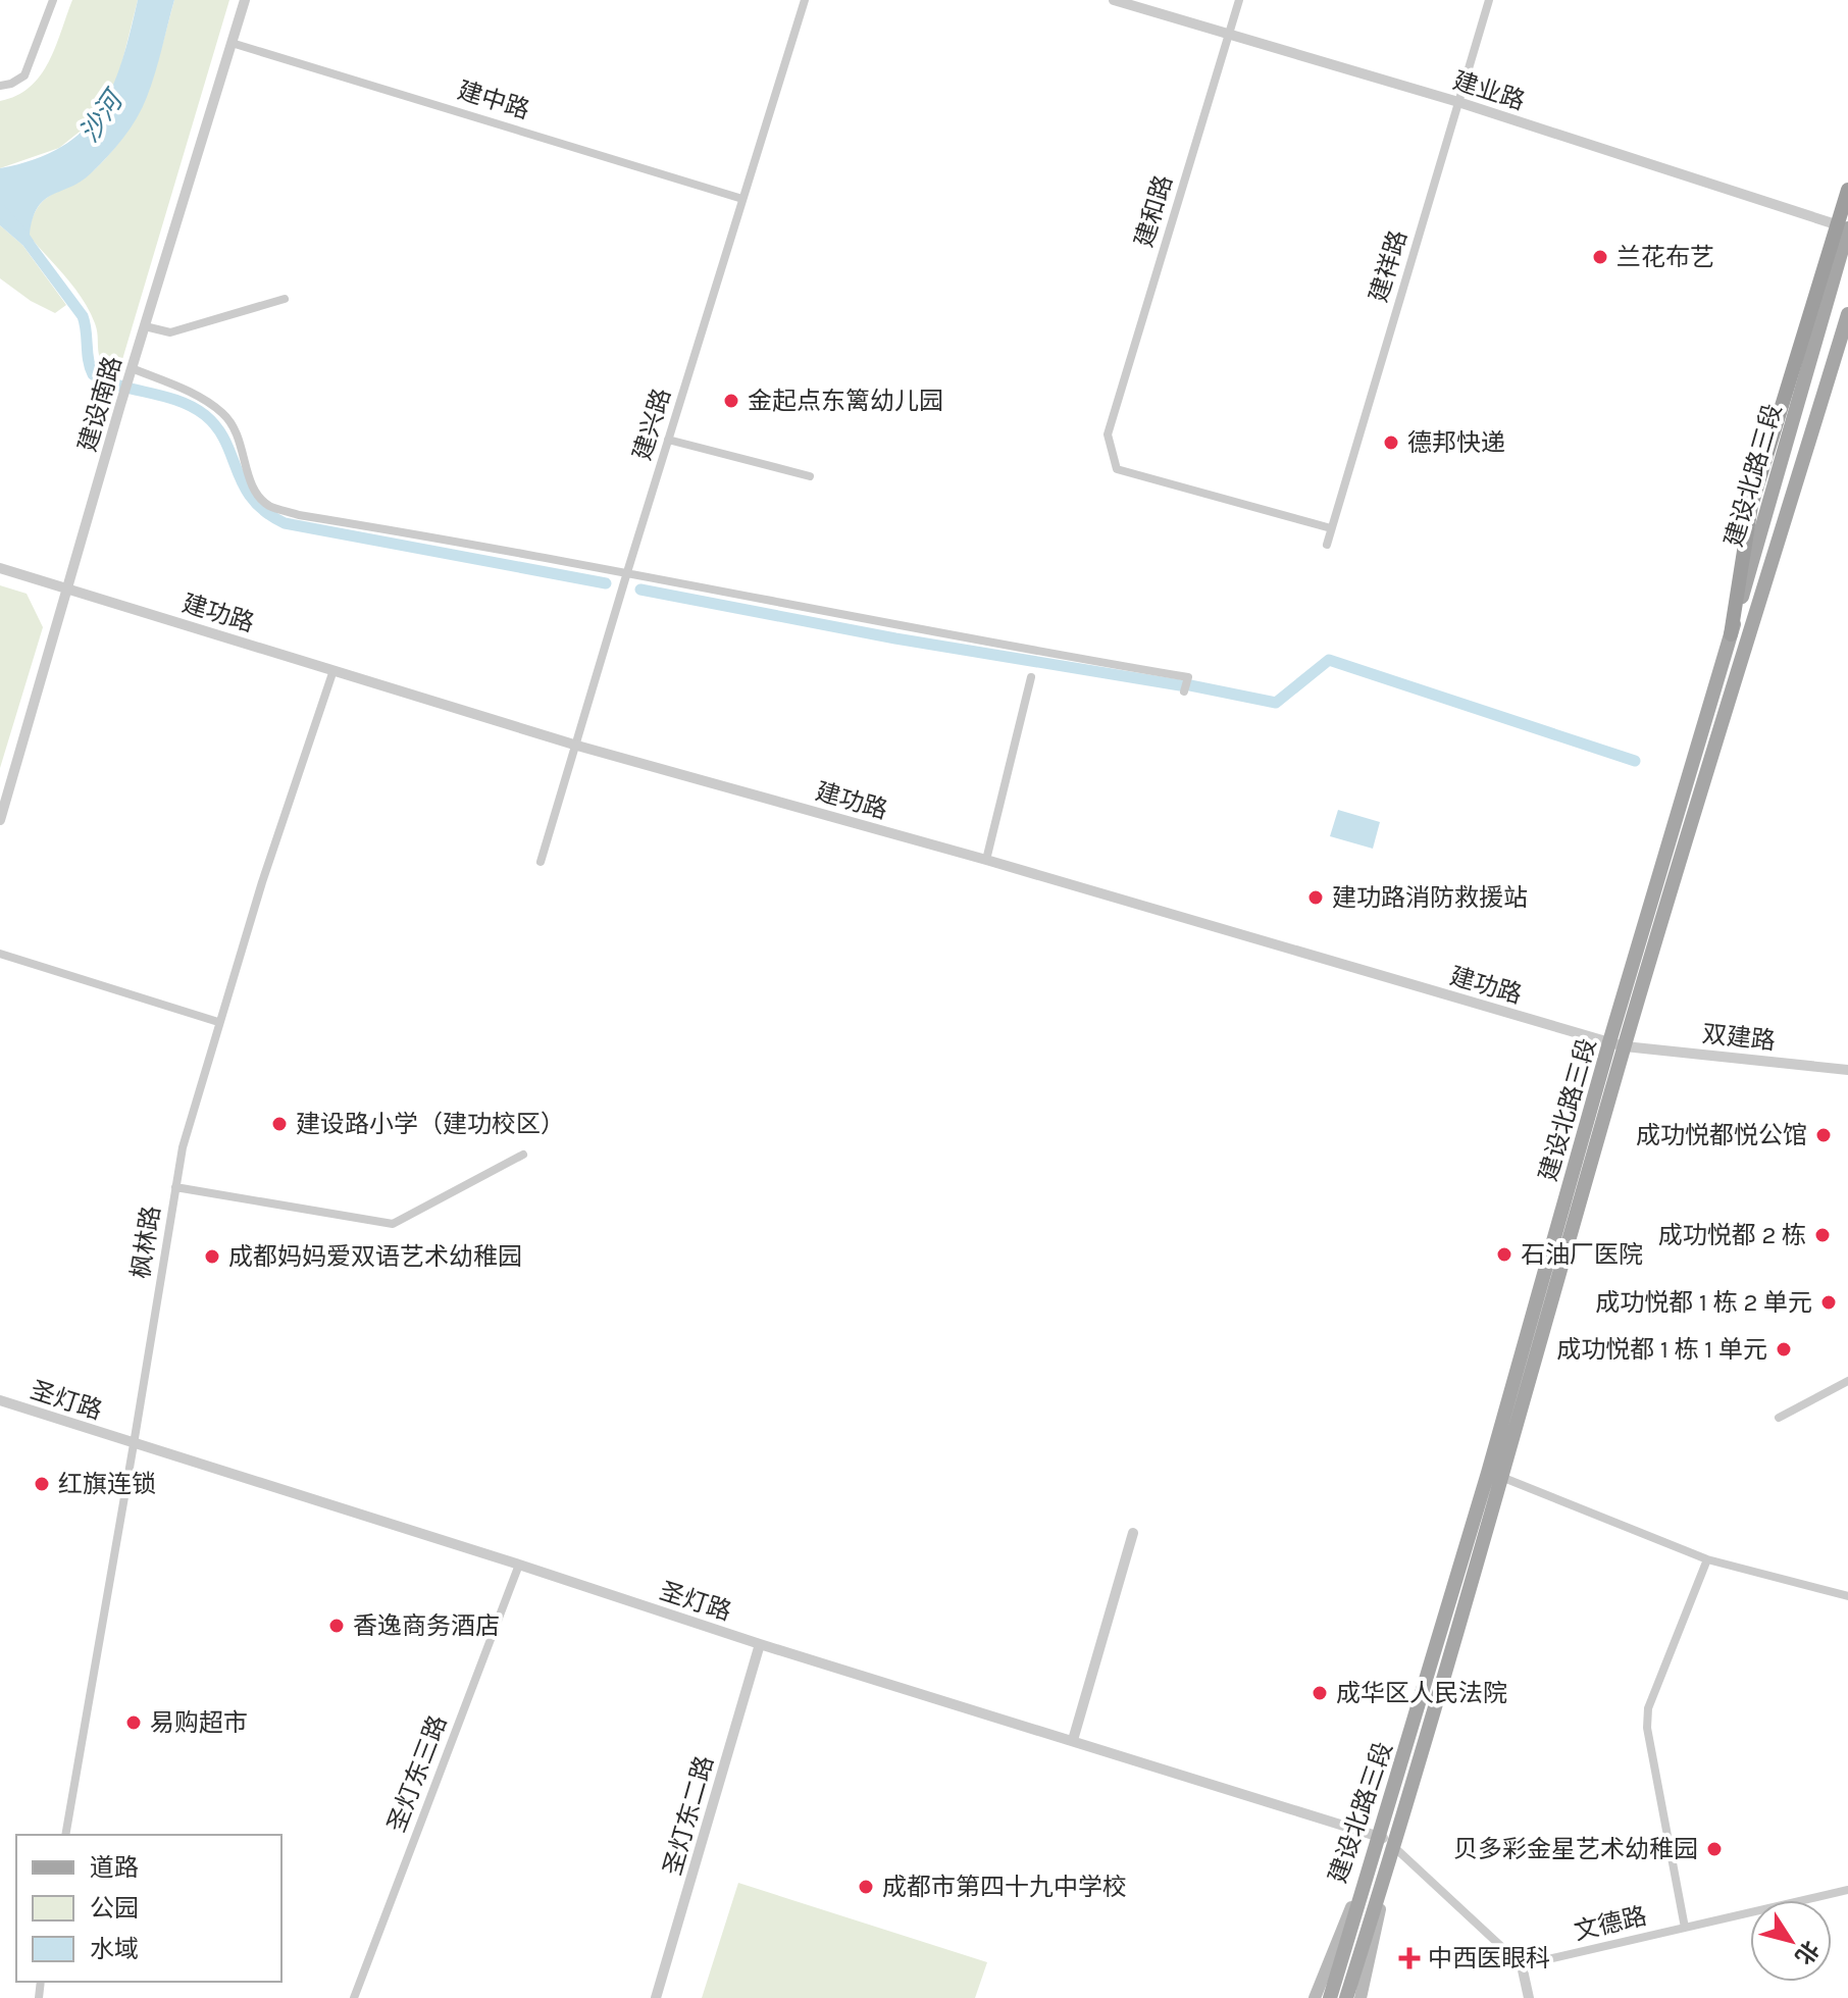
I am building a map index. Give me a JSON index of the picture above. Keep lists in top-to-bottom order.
{
  "streets": {
    "main road": ["建设北路三段"],
    "street": [
      "建业路",
      "建中路",
      "建和路",
      "建祥路",
      "建设南路",
      "建兴路",
      "建功路",
      "双建路",
      "枫林路",
      "圣灯路",
      "圣灯东三路",
      "圣灯东二路",
      "文德路"
    ]
  },
  "crossings": [
    ["建业路", "建和路"],
    ["建业路", "建祥路"],
    ["建业路", "建设北路三段"],
    ["建中路", "建设南路"],
    ["建中路", "建兴路"],
    ["建和路", "建祥路"],
    ["建设南路", "建功路"],
    ["建兴路", "建功路"],
    ["建设北路三段", "建功路"],
    ["建设北路三段", "双建路"],
    ["建设北路三段", "圣灯路"],
    ["建功路", "双建路"],
    ["建功路", "枫林路"],
    ["枫林路", "圣灯路"],
    ["圣灯路", "圣灯东三路"],
    ["圣灯路", "圣灯东二路"]
  ],
  "water": ["沙河"],
  "places": {
    "other": [
      "兰花布艺",
      "金起点东篱幼儿园",
      "德邦快递",
      "建功路消防救援站",
      "建设路小学（建功校区）",
      "成功悦都悦公馆",
      "成功悦都 2 栋",
      "石油厂医院",
      "成都妈妈爱双语艺术幼稚园",
      "成功悦都 1 栋 2 单元",
      "成功悦都 1 栋 1 单元",
      "红旗连锁",
      "香逸商务酒店",
      "成华区人民法院",
      "易购超市",
      "贝多彩金星艺术幼稚园",
      "成都市第四十九中学校"
    ],
    "health": ["中西医眼科"]
  },
  "legend": ["道路", "公园", "水域"],
  "north": "bottom right"
}
